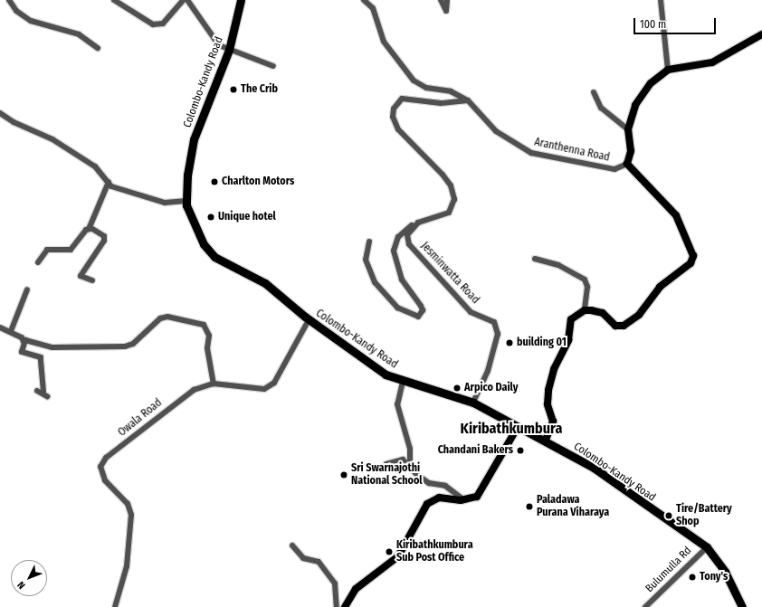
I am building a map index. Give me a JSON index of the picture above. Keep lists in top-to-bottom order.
{
  "streets": {
    "highway": ["Colombo-Kandy Road"],
    "street": [
      "Aranthenna Road",
      "Jesminwatta Road",
      "Owala Road",
      "Bulumulla Rd"
    ]
  },
  "crossings": [
    ["Colombo-Kandy Road", "Jesminwatta Road"],
    ["Colombo-Kandy Road", "Owala Road"],
    ["Colombo-Kandy Road", "Bulumulla Rd"]
  ],
  "districts": ["Kiribathkumbura"],
  "places": [
    "The Crib",
    "Charlton Motors",
    "Unique hotel",
    "building 01",
    "Arpico Daily",
    "Chandani Bakers",
    "Sri Swarnajothi National School",
    "Paladawa Purana Viharaya",
    "Tire/Battery Shop",
    "Kiribathkumbura Sub Post Office",
    "Tony's"
  ],
  "scale_bar": "100 m",
  "north": "bottom left"
}
